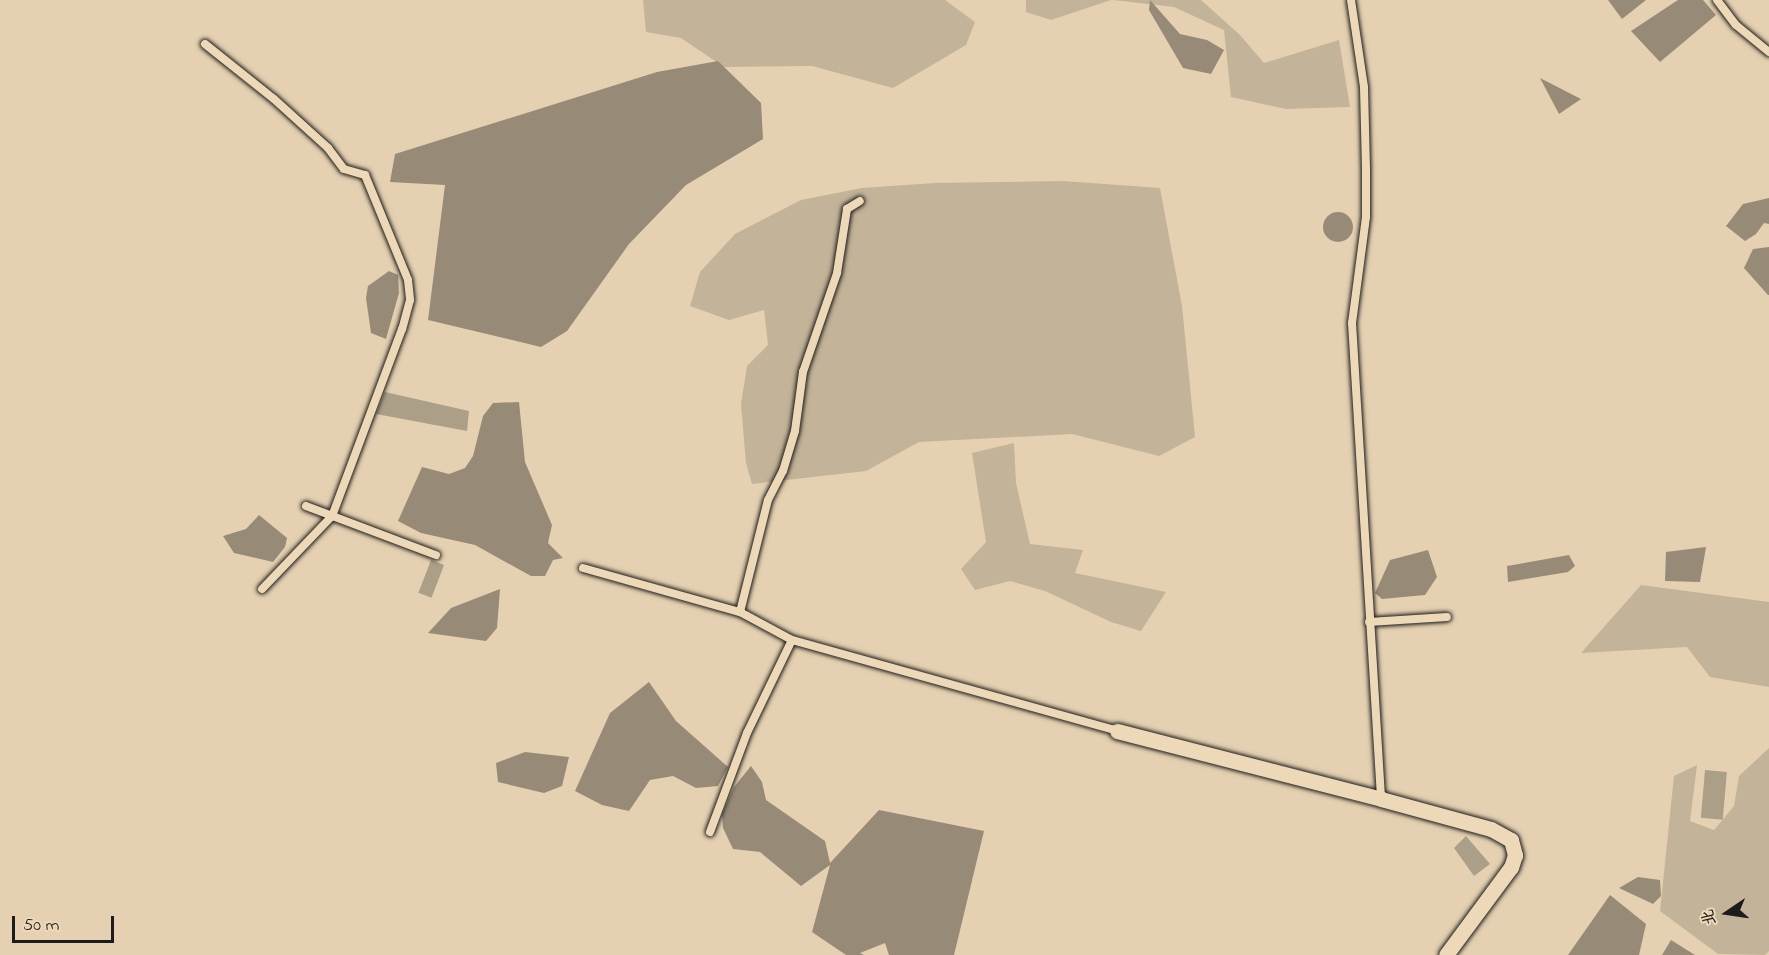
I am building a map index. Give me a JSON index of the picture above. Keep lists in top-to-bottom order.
{
  "scale_bar": "50 m",
  "north": "left"
}
